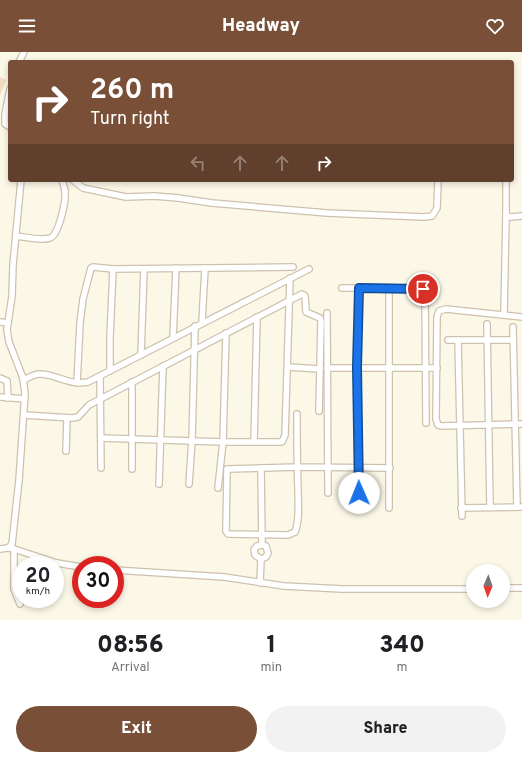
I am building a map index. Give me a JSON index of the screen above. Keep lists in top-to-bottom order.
{
  "north": "bottom",
  "page": {
    "header": "Headway",
    "turn": ["260 m", "Turn right"],
    "speed": "20 km/h",
    "limit": "30",
    "eta": [
      "08:56",
      "Arrival",
      "1",
      "min",
      "340",
      "m"
    ],
    "buttons": ["Exit", "Share"]
  }
}
